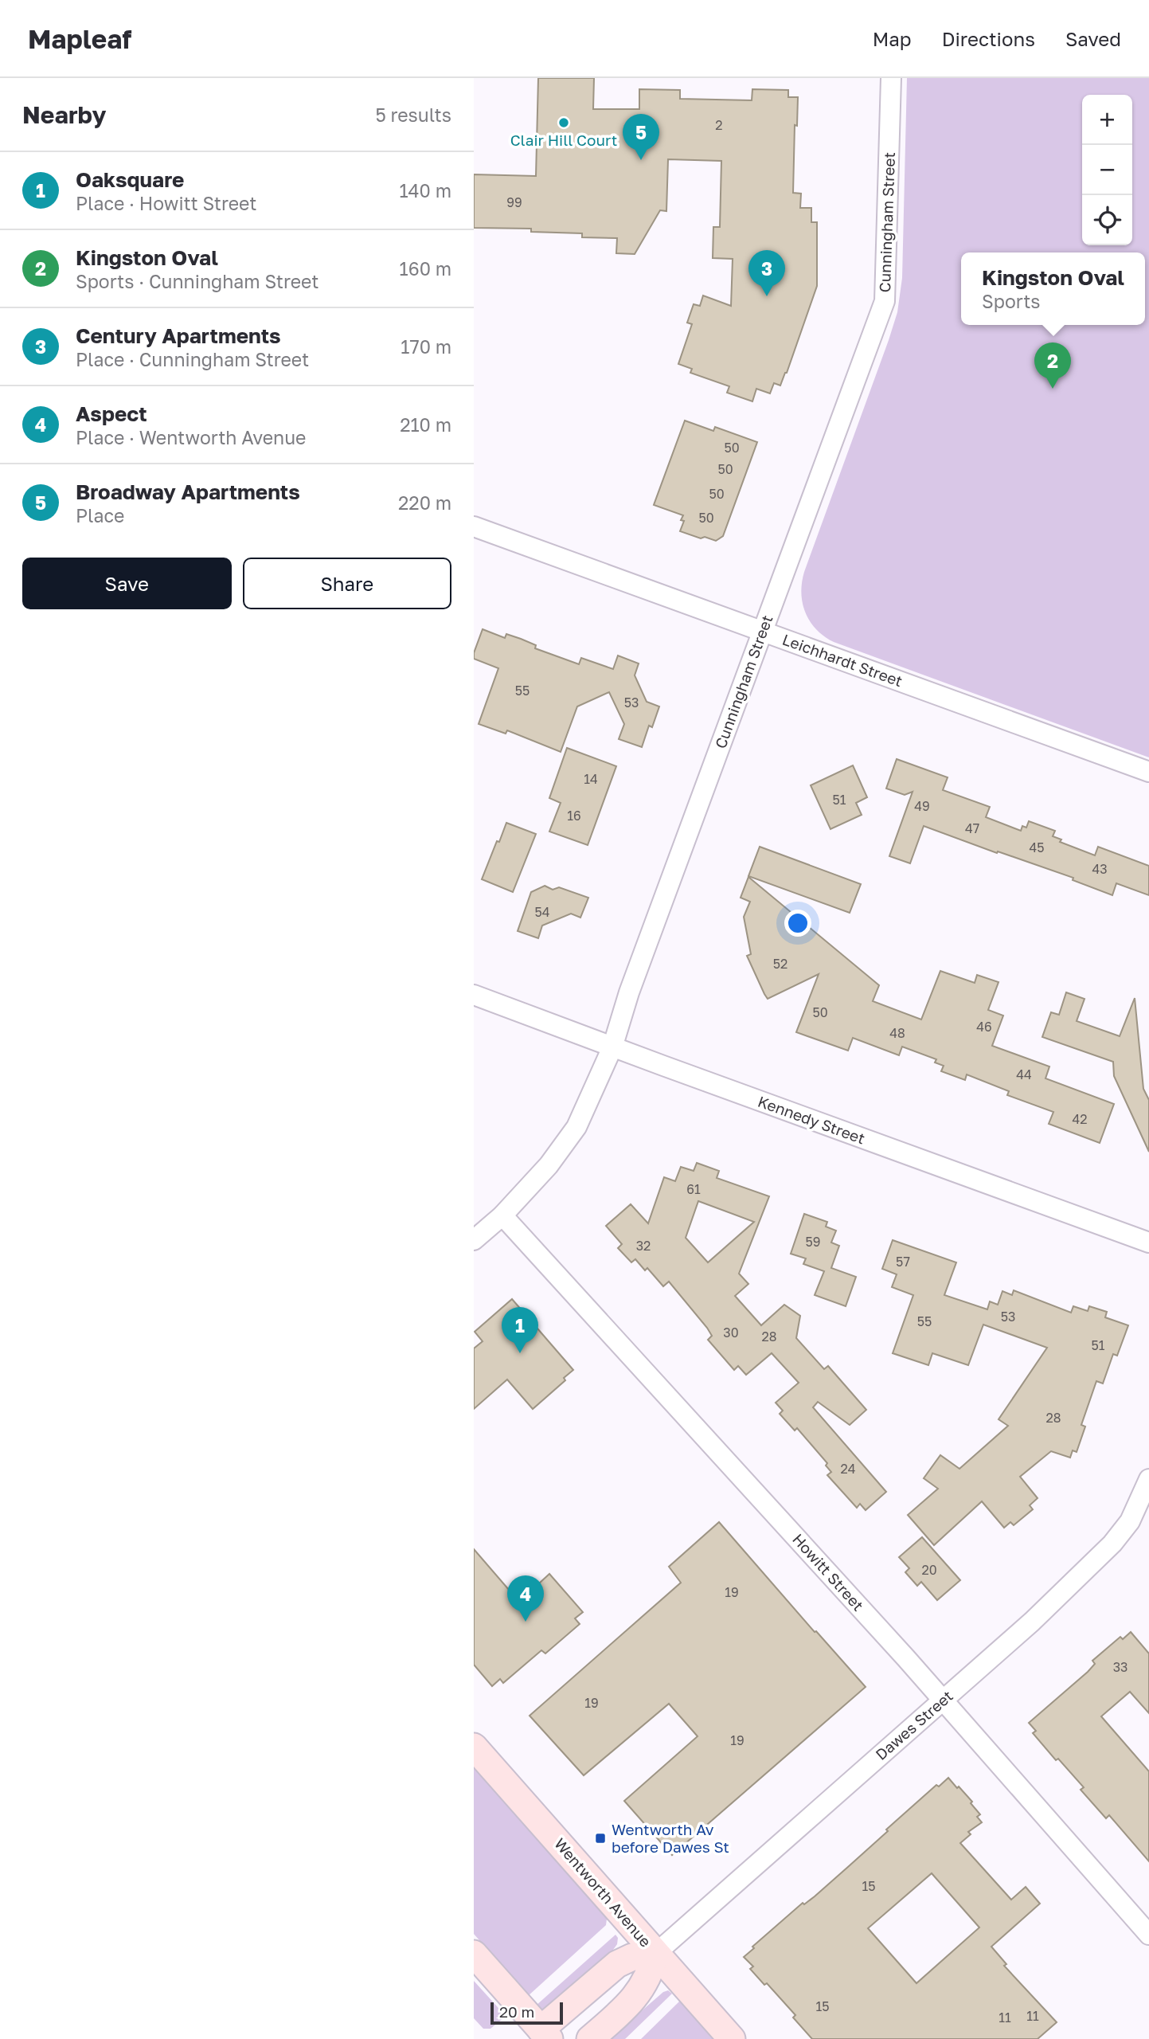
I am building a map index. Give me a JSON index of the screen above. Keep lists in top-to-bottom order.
{
  "streets": {
    "main road": ["Wentworth Avenue"],
    "street": [
      "Cunningham Street",
      "Leichhardt Street",
      "Kennedy Street",
      "Howitt Street",
      "Dawes Street"
    ]
  },
  "crossings": [
    ["Cunningham Street", "Leichhardt Street"],
    ["Cunningham Street", "Kennedy Street"],
    ["Cunningham Street", "Howitt Street"],
    ["Howitt Street", "Dawes Street"],
    ["Dawes Street", "Wentworth Avenue"]
  ],
  "places": {
    "other": ["Clair Hill Court"],
    "transit": ["Wentworth Av before Dawes St"]
  },
  "house_numbers": [
    "2",
    "99",
    "50",
    "50",
    "50",
    "50",
    "55",
    "53",
    "14",
    "51",
    "49",
    "16",
    "47",
    "45",
    "43",
    "54",
    "52",
    "50",
    "46",
    "48",
    "44",
    "42",
    "61",
    "59",
    "32",
    "57",
    "53",
    "55",
    "30",
    "28",
    "51",
    "28",
    "24",
    "20",
    "19",
    "33",
    "19",
    "19",
    "15",
    "15",
    "11",
    "11"
  ],
  "scale_bar": "20 m",
  "page": {
    "header": "Mapleaf",
    "nav": ["Map", "Directions", "Saved"],
    "heading": ["Nearby", "5 results"],
    "map_buttons": ["+", "−"],
    "pins": [
      "5",
      "3",
      "2",
      "1",
      "4"
    ],
    "list": [
      {
        "mark": "1",
        "name": "Oaksquare",
        "note": "Place · Howitt Street",
        "value": "140 m"
      },
      {
        "mark": "2",
        "name": "Kingston Oval",
        "note": "Sports · Cunningham Street",
        "value": "160 m"
      },
      {
        "mark": "3",
        "name": "Century Apartments",
        "note": "Place · Cunningham Street",
        "value": "170 m"
      },
      {
        "mark": "4",
        "name": "Aspect",
        "note": "Place · Wentworth Avenue",
        "value": "210 m"
      },
      {
        "mark": "5",
        "name": "Broadway Apartments",
        "note": "Place",
        "value": "220 m"
      }
    ],
    "popup": ["Kingston Oval", "Sports"],
    "buttons": ["Save", "Share"],
    "scale": "20 m"
  }
}
